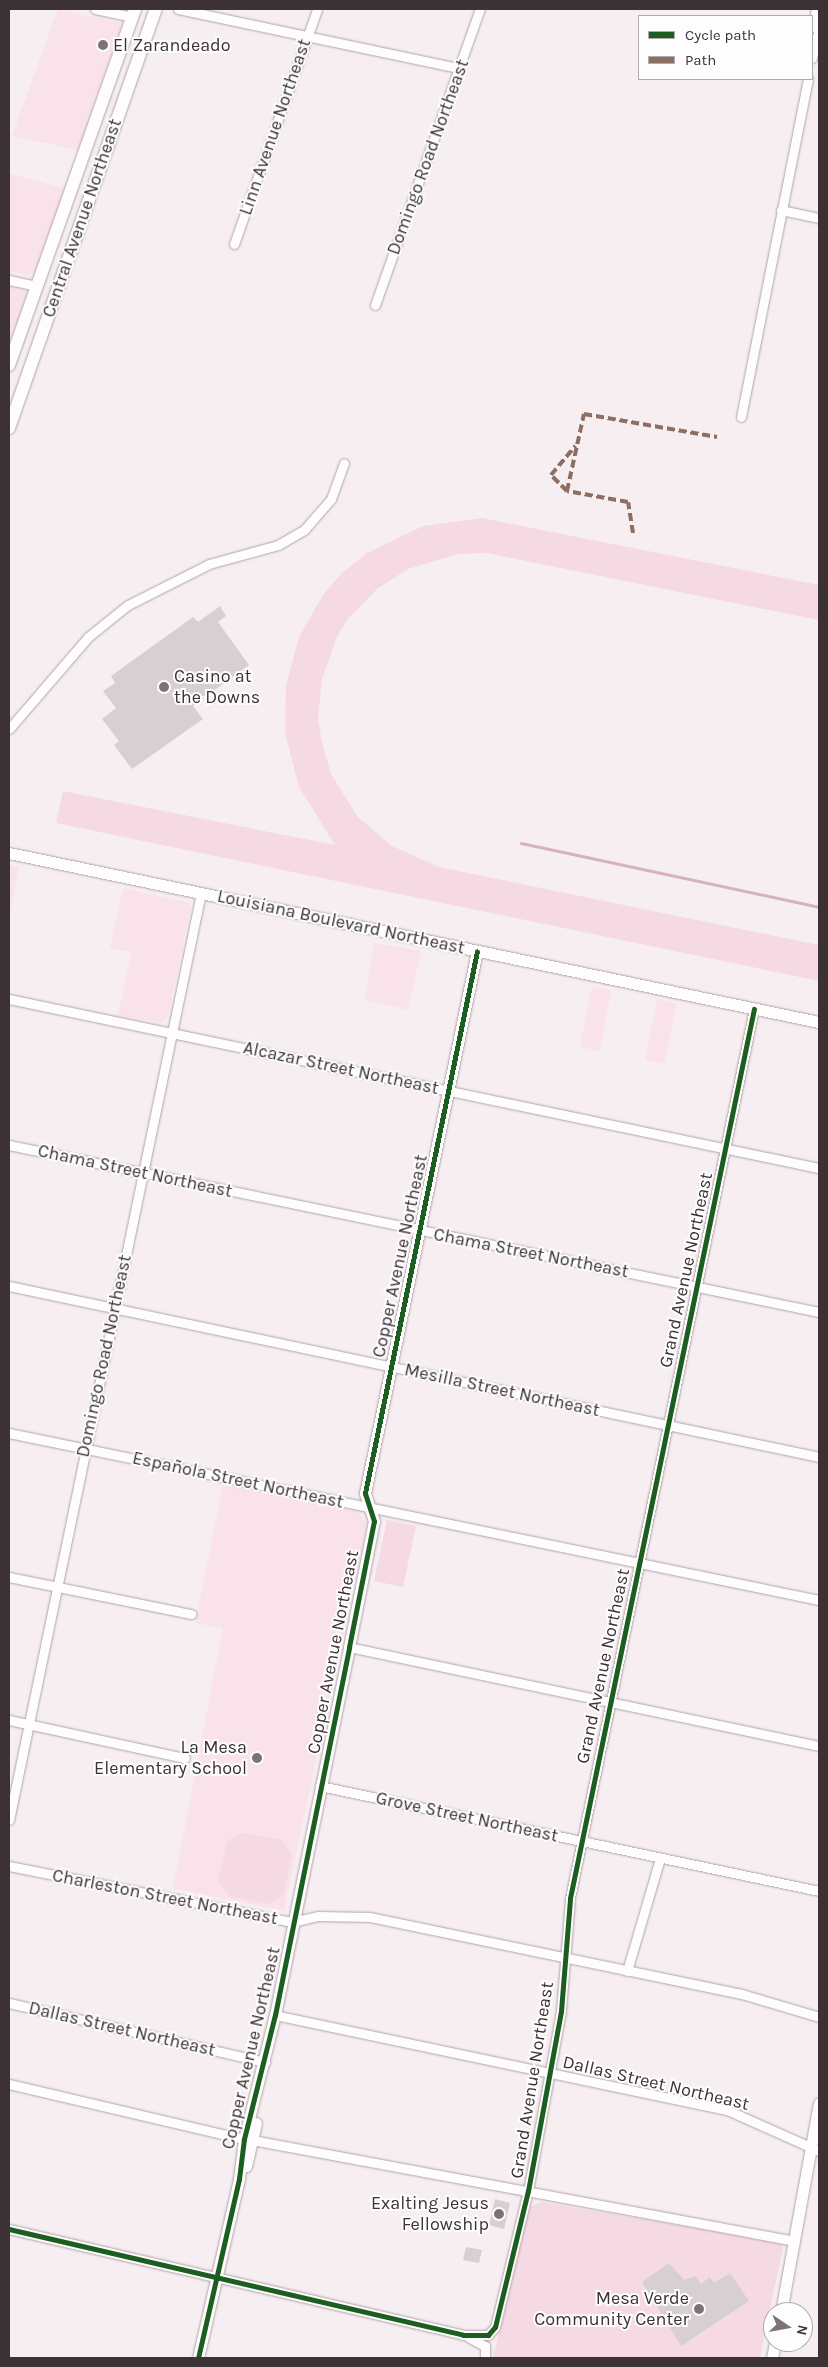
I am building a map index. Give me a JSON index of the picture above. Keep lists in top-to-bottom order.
{
  "streets": {
    "main road": ["Central Avenue Northeast"],
    "street": [
      "Linn Avenue Northeast",
      "Domingo Road Northeast",
      "Louisiana Boulevard Northeast",
      "Alcazar Street Northeast",
      "Chama Street Northeast",
      "Copper Avenue Northeast",
      "Grand Avenue Northeast",
      "Mesilla Street Northeast",
      "Española Street Northeast",
      "Grove Street Northeast",
      "Charleston Street Northeast",
      "Dallas Street Northeast"
    ]
  },
  "crossings": [
    ["Domingo Road Northeast", "Louisiana Boulevard Northeast"],
    ["Domingo Road Northeast", "Alcazar Street Northeast"],
    ["Domingo Road Northeast", "Chama Street Northeast"],
    ["Domingo Road Northeast", "Mesilla Street Northeast"],
    ["Domingo Road Northeast", "Española Street Northeast"],
    ["Louisiana Boulevard Northeast", "Copper Avenue Northeast"],
    ["Louisiana Boulevard Northeast", "Grand Avenue Northeast"],
    ["Alcazar Street Northeast", "Copper Avenue Northeast"],
    ["Alcazar Street Northeast", "Grand Avenue Northeast"],
    ["Chama Street Northeast", "Copper Avenue Northeast"],
    ["Chama Street Northeast", "Grand Avenue Northeast"],
    ["Copper Avenue Northeast", "Mesilla Street Northeast"],
    ["Copper Avenue Northeast", "Española Street Northeast"],
    ["Copper Avenue Northeast", "Grove Street Northeast"],
    ["Copper Avenue Northeast", "Charleston Street Northeast"],
    ["Copper Avenue Northeast", "Dallas Street Northeast"],
    ["Grand Avenue Northeast", "Mesilla Street Northeast"],
    ["Grand Avenue Northeast", "Española Street Northeast"],
    ["Grand Avenue Northeast", "Grove Street Northeast"],
    ["Grand Avenue Northeast", "Charleston Street Northeast"],
    ["Grand Avenue Northeast", "Dallas Street Northeast"]
  ],
  "places": [
    "El Zarandeado",
    "Casino at the Downs",
    "La Mesa Elementary School",
    "Exalting Jesus Fellowship",
    "Mesa Verde Community Center"
  ],
  "legend": ["Cycle path", "Path"],
  "north": "right"
}
